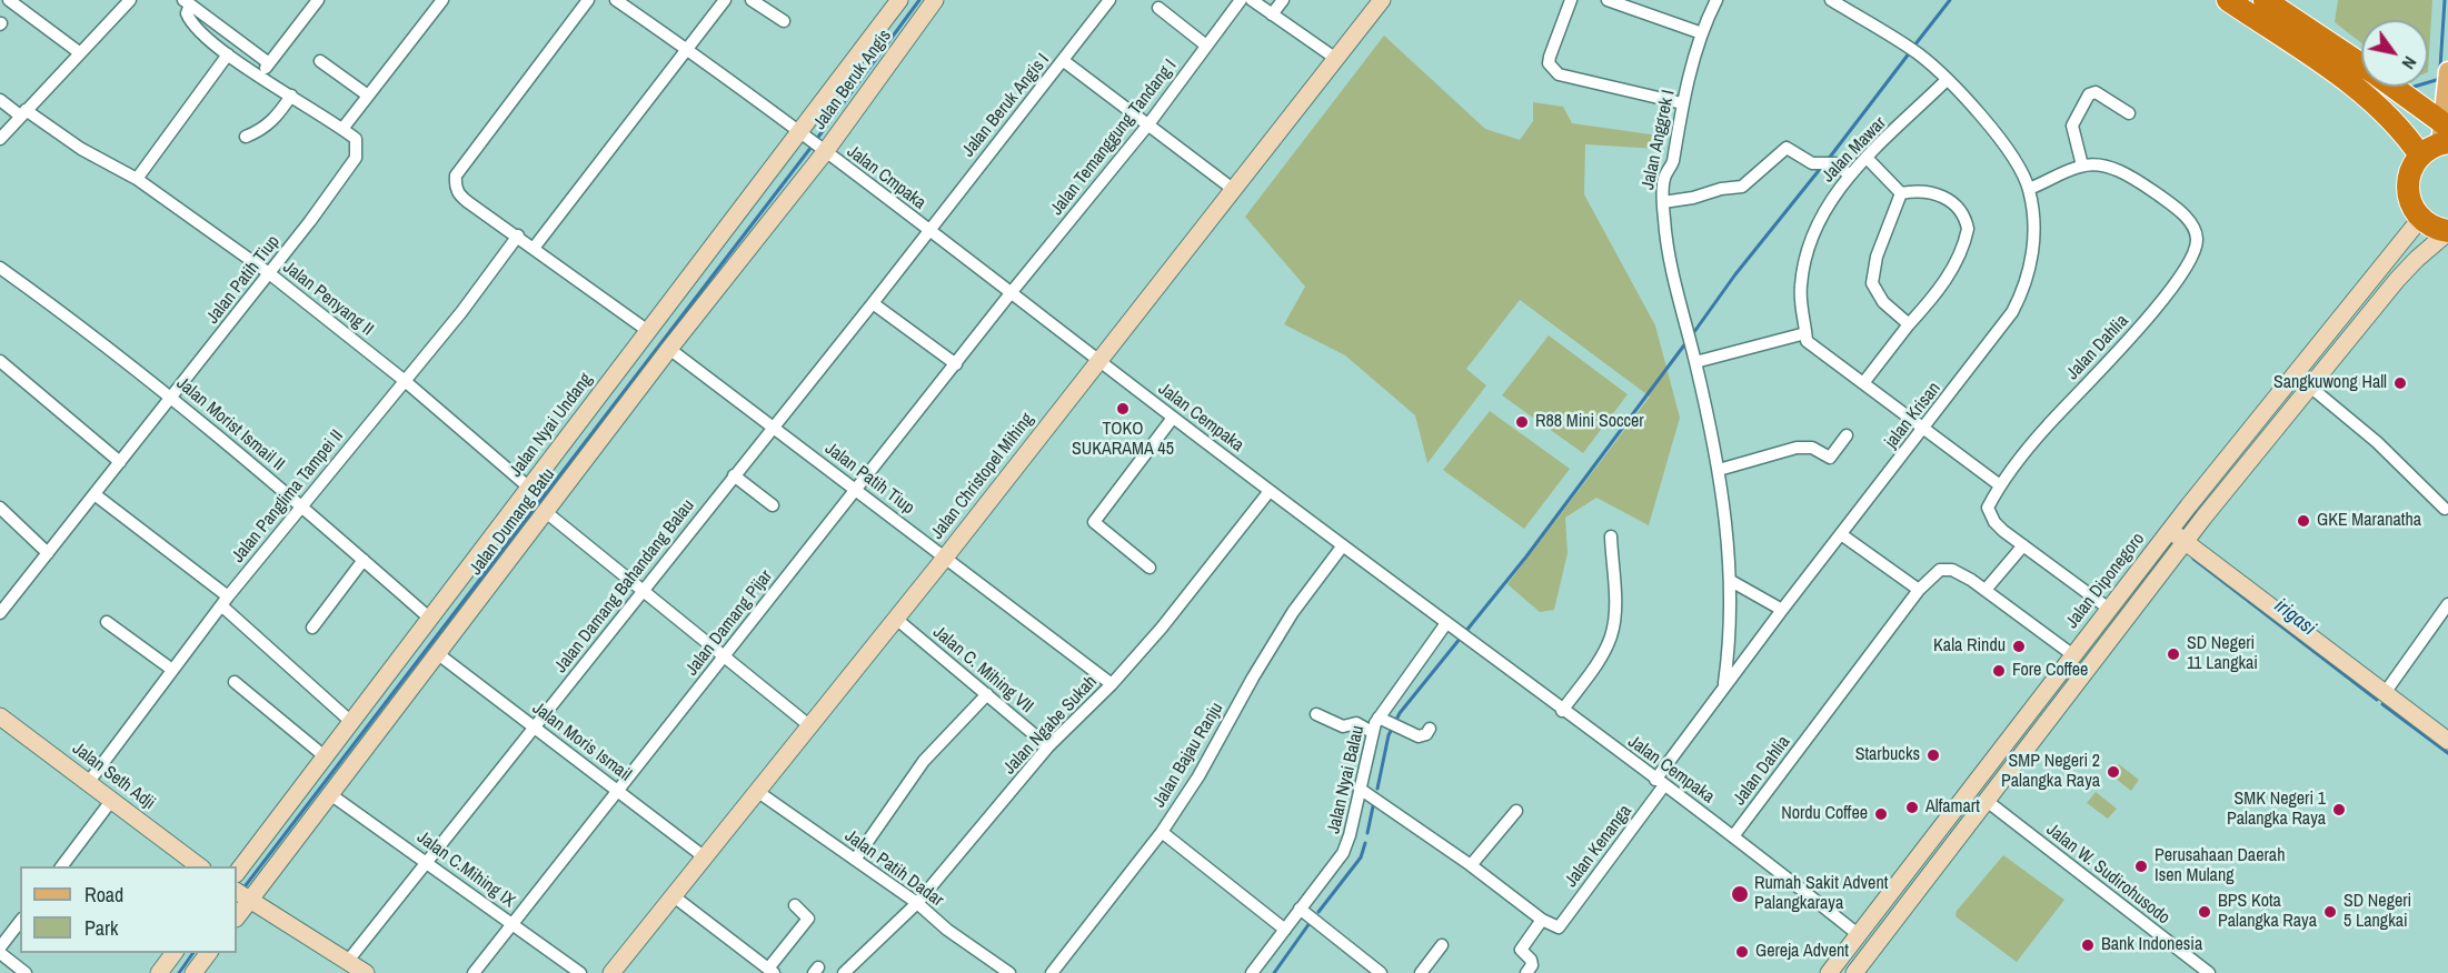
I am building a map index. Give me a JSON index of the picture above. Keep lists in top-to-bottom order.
{
  "streets": {
    "street": [
      "Jalan Beruk Angis",
      "Jalan Beruk Angis I",
      "Jalan Temanggung Tandang I",
      "Jalan Anggrek I",
      "Jalan Mawar",
      "Jalan Cmpaka",
      "Jalan Patih Tiup",
      "Jalan Penyang II",
      "Jalan Dahlia",
      "jalan Krisan",
      "Jalan Cempaka",
      "Jalan Morist Ismail II",
      "Jalan Nyai Undang",
      "Jalan Christopel Mihing",
      "Jalan Panglima Tampei II",
      "Jalan Dumang Batu",
      "Jalan Diponegoro",
      "Jalan Damang Bahandang Balau",
      "Jalan Damang Pijar",
      "Jalan C. Mihing VII",
      "Jalan Ngabe Sukah",
      "Jalan Moris Ismail",
      "Jalan Bajau Ranju",
      "Jalan Seth Adji",
      "Jalan Nyai Balau",
      "Jalan Kenanga",
      "Jalan Patih Dadar",
      "Jalan C.Mihing IX",
      "Jalan W. Sudirohusodo"
    ]
  },
  "crossings": [
    ["Jalan Beruk Angis", "Jalan Cmpaka"],
    ["Jalan Beruk Angis", "Jalan Dumang Batu"],
    ["Jalan Beruk Angis I", "Jalan Cmpaka"],
    ["Jalan Beruk Angis I", "Jalan Cempaka"],
    ["Jalan Beruk Angis I", "Jalan Damang Bahandang Balau"],
    ["Jalan Temanggung Tandang I", "Jalan Cempaka"],
    ["Jalan Temanggung Tandang I", "Jalan Damang Pijar"],
    ["Jalan Mawar", "jalan Krisan"],
    ["Jalan Cmpaka", "Jalan Cempaka"],
    ["Jalan Cmpaka", "Jalan Nyai Undang"],
    ["Jalan Cmpaka", "Jalan Dumang Batu"],
    ["Jalan Cmpaka", "Jalan Damang Bahandang Balau"],
    ["Jalan Patih Tiup", "Jalan Penyang II"],
    ["Jalan Patih Tiup", "Jalan Morist Ismail II"],
    ["Jalan Patih Tiup", "Jalan Christopel Mihing"],
    ["Jalan Patih Tiup", "Jalan Dumang Batu"],
    ["Jalan Patih Tiup", "Jalan Damang Bahandang Balau"],
    ["Jalan Patih Tiup", "Jalan Damang Pijar"],
    ["Jalan Patih Tiup", "Jalan Ngabe Sukah"],
    ["Jalan Penyang II", "Jalan Nyai Undang"],
    ["Jalan Penyang II", "Jalan Panglima Tampei II"],
    ["Jalan Dahlia", "Jalan Cempaka"],
    ["Jalan Dahlia", "Jalan Diponegoro"],
    ["jalan Krisan", "Jalan Cempaka"],
    ["jalan Krisan", "Jalan Kenanga"],
    ["Jalan Cempaka", "Jalan Christopel Mihing"],
    ["Jalan Cempaka", "Jalan Diponegoro"],
    ["Jalan Cempaka", "Jalan Damang Bahandang Balau"],
    ["Jalan Cempaka", "Jalan Damang Pijar"],
    ["Jalan Cempaka", "Jalan Ngabe Sukah"],
    ["Jalan Cempaka", "Jalan Bajau Ranju"],
    ["Jalan Cempaka", "Jalan Nyai Balau"],
    ["Jalan Cempaka", "Jalan Kenanga"],
    ["Jalan Morist Ismail II", "Jalan Nyai Undang"],
    ["Jalan Morist Ismail II", "Jalan Panglima Tampei II"],
    ["Jalan Christopel Mihing", "Jalan C. Mihing VII"],
    ["Jalan Christopel Mihing", "Jalan Moris Ismail"],
    ["Jalan Christopel Mihing", "Jalan Patih Dadar"],
    ["Jalan Panglima Tampei II", "Jalan Seth Adji"],
    ["Jalan Dumang Batu", "Jalan Moris Ismail"],
    ["Jalan Dumang Batu", "Jalan C.Mihing IX"],
    ["Jalan Damang Bahandang Balau", "Jalan Moris Ismail"],
    ["Jalan Damang Bahandang Balau", "Jalan C.Mihing IX"],
    ["Jalan Damang Pijar", "Jalan Moris Ismail"],
    ["Jalan Damang Pijar", "Jalan C.Mihing IX"],
    ["Jalan C. Mihing VII", "Jalan Ngabe Sukah"],
    ["Jalan Ngabe Sukah", "Jalan Patih Dadar"]
  ],
  "water": ["irigasi"],
  "places": [
    "Sangkuwong Hall",
    "TOKO SUKARAMA 45",
    "R88 Mini Soccer",
    "GKE Maranatha",
    "Kala Rindu",
    "SD Negeri 11 Langkai",
    "Fore Coffee",
    "Starbucks",
    "SMP Negeri 2 Palangka Raya",
    "Alfamart",
    "SMK Negeri 1 Palangka Raya",
    "Nordu Coffee",
    "Perusahaan Daerah Isen Mulang",
    "Rumah Sakit Advent Palangkaraya",
    "BPS Kota Palangka Raya",
    "SD Negeri 5 Langkai",
    "Bank Indonesia",
    "Gereja Advent"
  ],
  "legend": ["Road", "Park"],
  "north": "bottom right"
}
